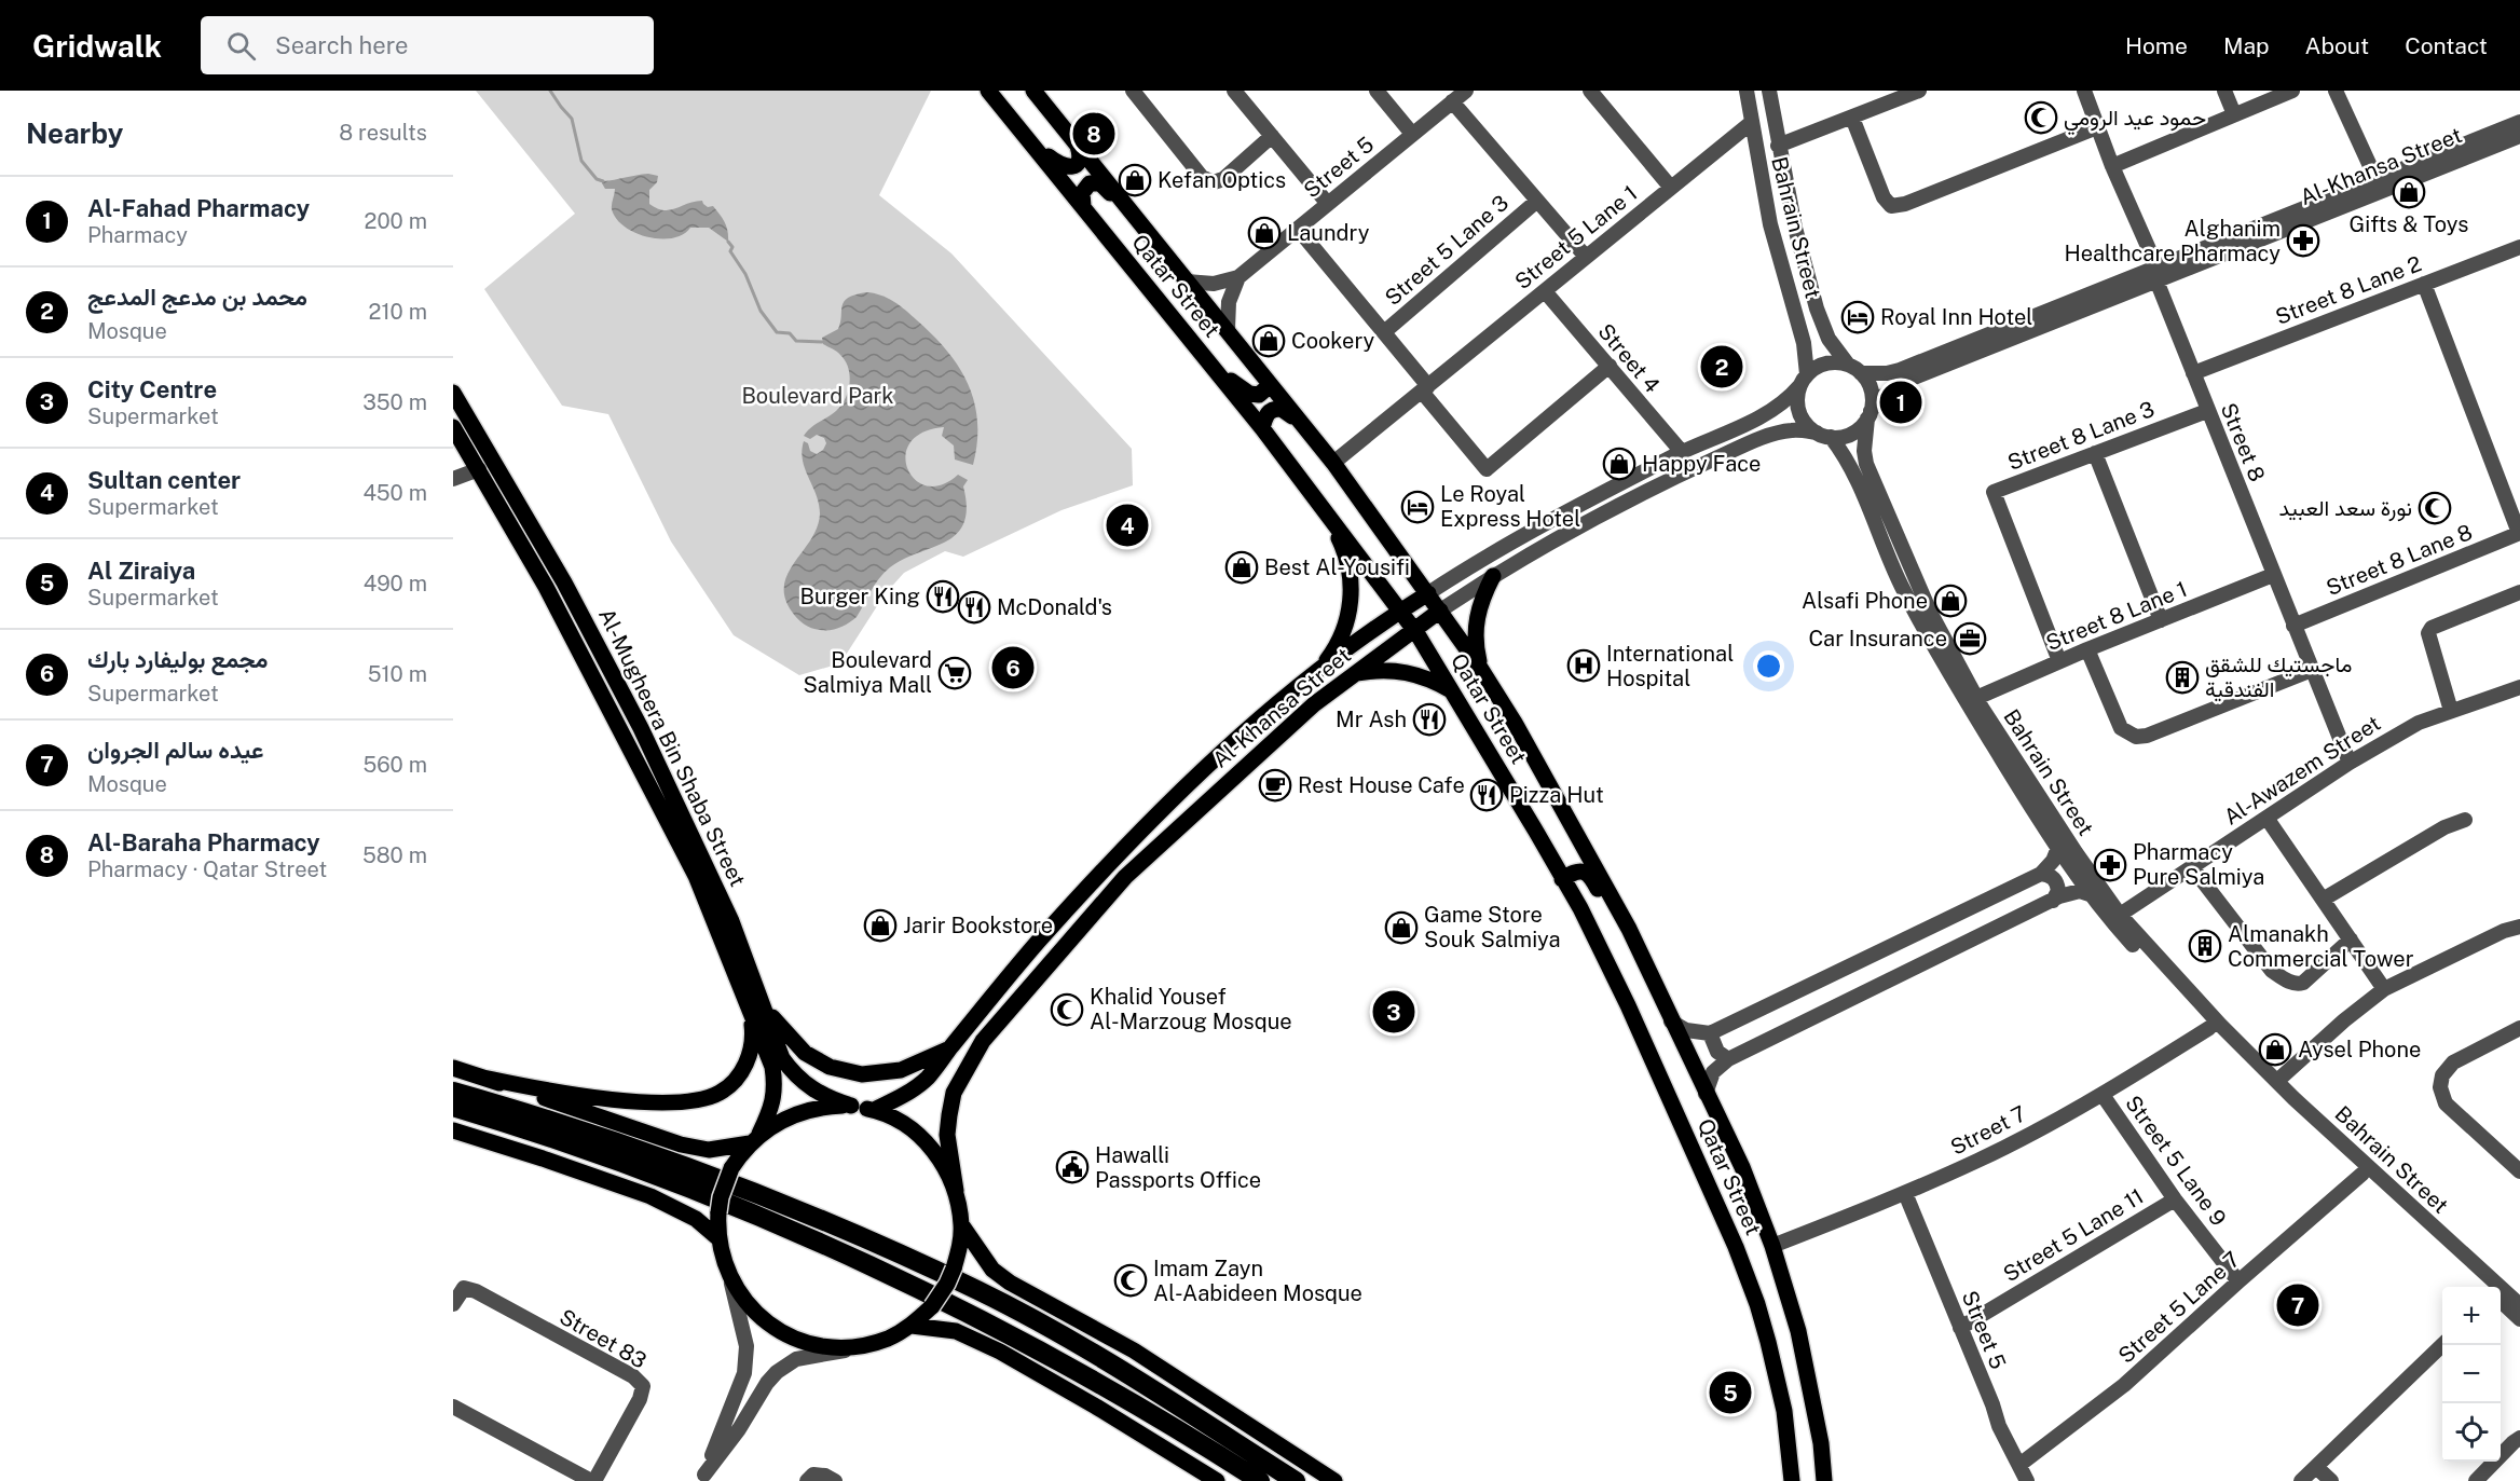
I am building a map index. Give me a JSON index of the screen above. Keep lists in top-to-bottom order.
{
  "streets": {
    "main road": ["Al-Khansa Street", "Qatar Street", "Al-Mugheera Bin Shaba Street"],
    "street": [
      "Street 5",
      "Bahrain Street",
      "Street 5 Lane 1",
      "Street 5 Lane 3",
      "Street 8 Lane 2",
      "Street 4",
      "Street 8 Lane 3",
      "Street 8",
      "Street 8 Lane 8",
      "Street 8 Lane 1",
      "Al-Awazem Street",
      "Street 7",
      "Street 5 Lane 9",
      "Street 5 Lane 11",
      "Street 5 Lane 7",
      "Street 83"
    ]
  },
  "crossings": [
    ["Al-Khansa Street", "Bahrain Street"],
    ["Al-Khansa Street", "Qatar Street"],
    ["Al-Khansa Street", "Street 4"],
    ["Al-Khansa Street", "Street 8"],
    ["Street 5", "Qatar Street"],
    ["Street 5", "Street 7"],
    ["Street 5", "Street 5 Lane 11"],
    ["Street 5", "Street 5 Lane 7"],
    ["Bahrain Street", "Street 5 Lane 1"],
    ["Bahrain Street", "Street 8 Lane 1"],
    ["Bahrain Street", "Al-Awazem Street"],
    ["Bahrain Street", "Street 7"],
    ["Bahrain Street", "Street 5 Lane 7"],
    ["Street 5 Lane 1", "Qatar Street"],
    ["Street 5 Lane 1", "Street 4"],
    ["Qatar Street", "Street 7"],
    ["Street 8 Lane 2", "Street 8"],
    ["Street 8 Lane 3", "Street 8"],
    ["Street 8 Lane 3", "Street 8 Lane 1"],
    ["Street 8", "Street 8 Lane 8"],
    ["Street 8", "Street 8 Lane 1"],
    ["Street 8", "Al-Awazem Street"],
    ["Street 7", "Street 5 Lane 9"],
    ["Street 5 Lane 9", "Street 5 Lane 11"],
    ["Street 5 Lane 9", "Street 5 Lane 7"]
  ],
  "parks": ["Boulevard Park"],
  "places": {
    "mosque": [
      "حمود عيد الرومي",
      "نورة سعد العبيد",
      "Khalid Yousef Al-Marzoug Mosque",
      "Imam Zayn Al-Aabideen Mosque"
    ],
    "shop": [
      "Kefan Optics",
      "Gifts & Toys",
      "Laundry",
      "Cookery",
      "Happy Face",
      "Best Al-Yousifi",
      "Alsafi Phone",
      "Jarir Bookstore",
      "Game Store Souk Salmiya",
      "Aysel Phone"
    ],
    "pharmacy": ["Alghanim Healthcare Pharmacy", "Pharmacy Pure Salmiya"],
    "hotel": ["Royal Inn Hotel", "Le Royal Express Hotel"],
    "restaurant": [
      "Burger King",
      "McDonald's",
      "Mr Ash",
      "Pizza Hut"
    ],
    "office": ["Car Insurance"],
    "hospital": ["International Hospital"],
    "supermarket": ["Boulevard Salmiya Mall"],
    "building": ["ماجستيك للشقق الفندقية", "Almanakh Commercial Tower"],
    "cafe": ["Rest House Cafe"],
    "public building": ["Hawalli Passports Office"]
  },
  "page": {
    "header": "Gridwalk",
    "search": "Search here",
    "nav": [
      "Home",
      "Map",
      "About",
      "Contact"
    ],
    "heading": ["Nearby", "8 results"],
    "pins": [
      "8",
      "2",
      "1",
      "4",
      "6",
      "3",
      "7",
      "5"
    ],
    "list": [
      {
        "mark": "1",
        "name": "Al-Fahad Pharmacy",
        "note": "Pharmacy",
        "value": "200 m"
      },
      {
        "mark": "2",
        "name": "محمد بن مدعج المدعج",
        "note": "Mosque",
        "value": "210 m"
      },
      {
        "mark": "3",
        "name": "City Centre",
        "note": "Supermarket",
        "value": "350 m"
      },
      {
        "mark": "4",
        "name": "Sultan center",
        "note": "Supermarket",
        "value": "450 m"
      },
      {
        "mark": "5",
        "name": "Al Ziraiya",
        "note": "Supermarket",
        "value": "490 m"
      },
      {
        "mark": "6",
        "name": "مجمع بوليفارد بارك",
        "note": "Supermarket",
        "value": "510 m"
      },
      {
        "mark": "7",
        "name": "عيده سالم الجروان",
        "note": "Mosque",
        "value": "560 m"
      },
      {
        "mark": "8",
        "name": "Al-Baraha Pharmacy",
        "note": "Pharmacy · Qatar Street",
        "value": "580 m"
      }
    ],
    "map_buttons": ["+", "−"]
  }
}
